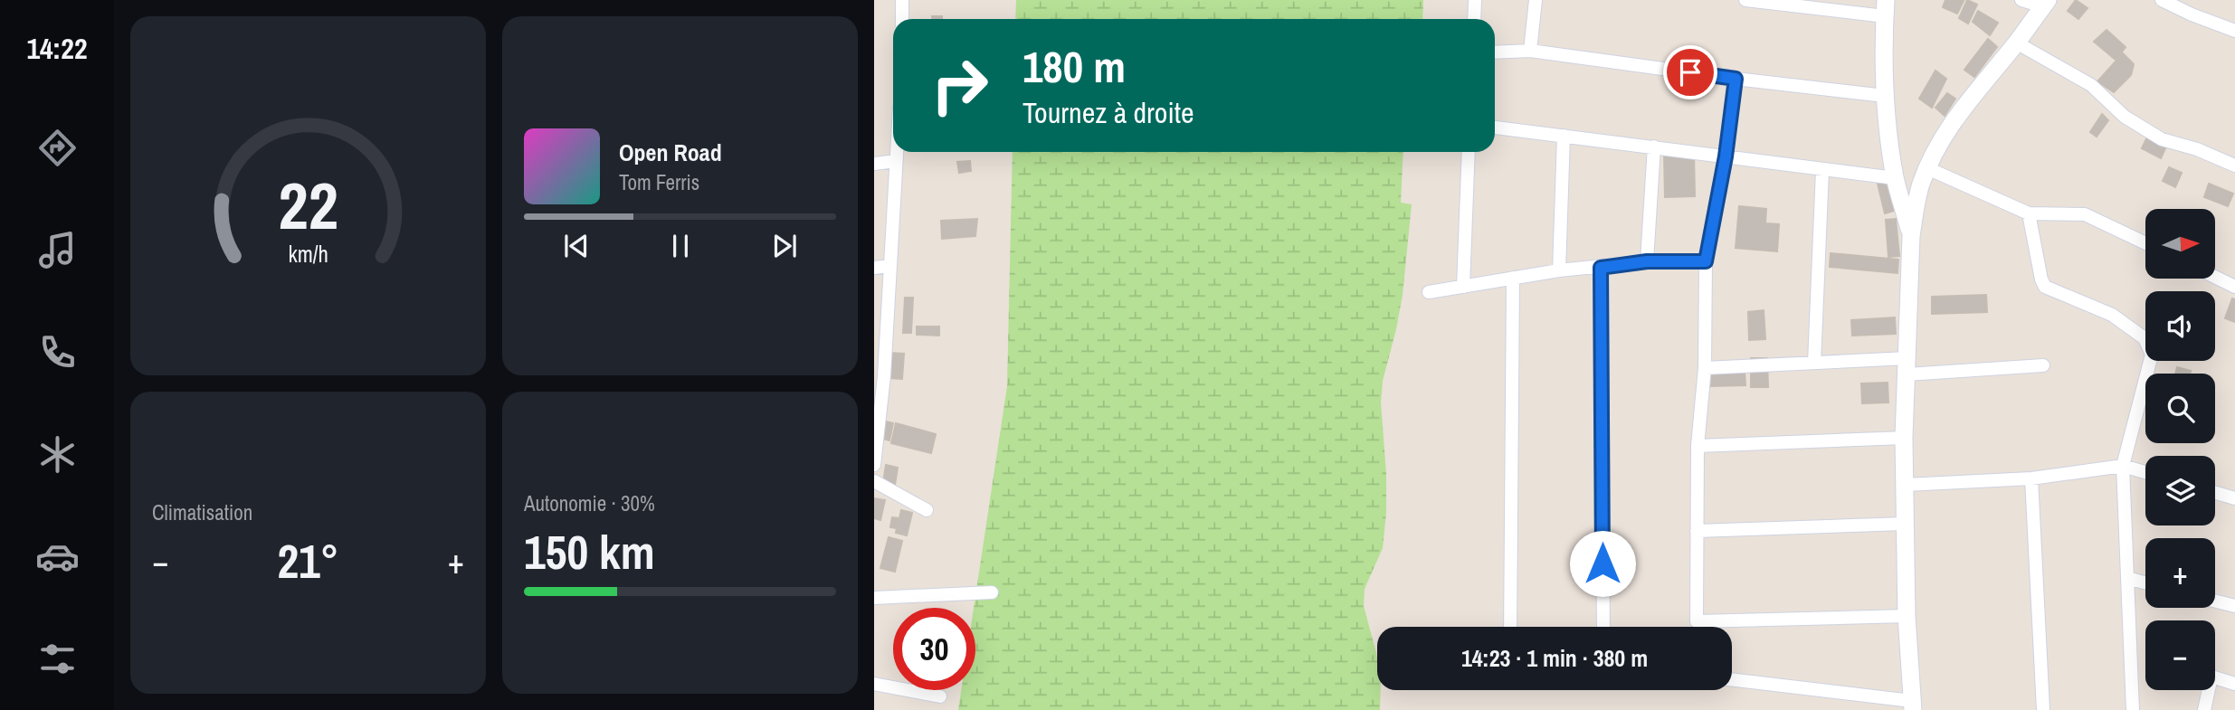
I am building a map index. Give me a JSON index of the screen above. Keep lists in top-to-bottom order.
{
  "north": "right",
  "page": {
    "tabs": "14:22",
    "turn": ["180 m", "Tournez à droite"],
    "song": ["Open Road", "Tom Ferris"],
    "map_buttons": ["+", "−"],
    "tile": [
      "Climatisation",
      ["Autonomie · 30%", "150 km"]
    ],
    "heat": ["−", "21°", "+"],
    "limit": "30",
    "trip": "14:23 · 1 min · 380 m",
    "gauge": ["22", "km/h"]
  }
}
